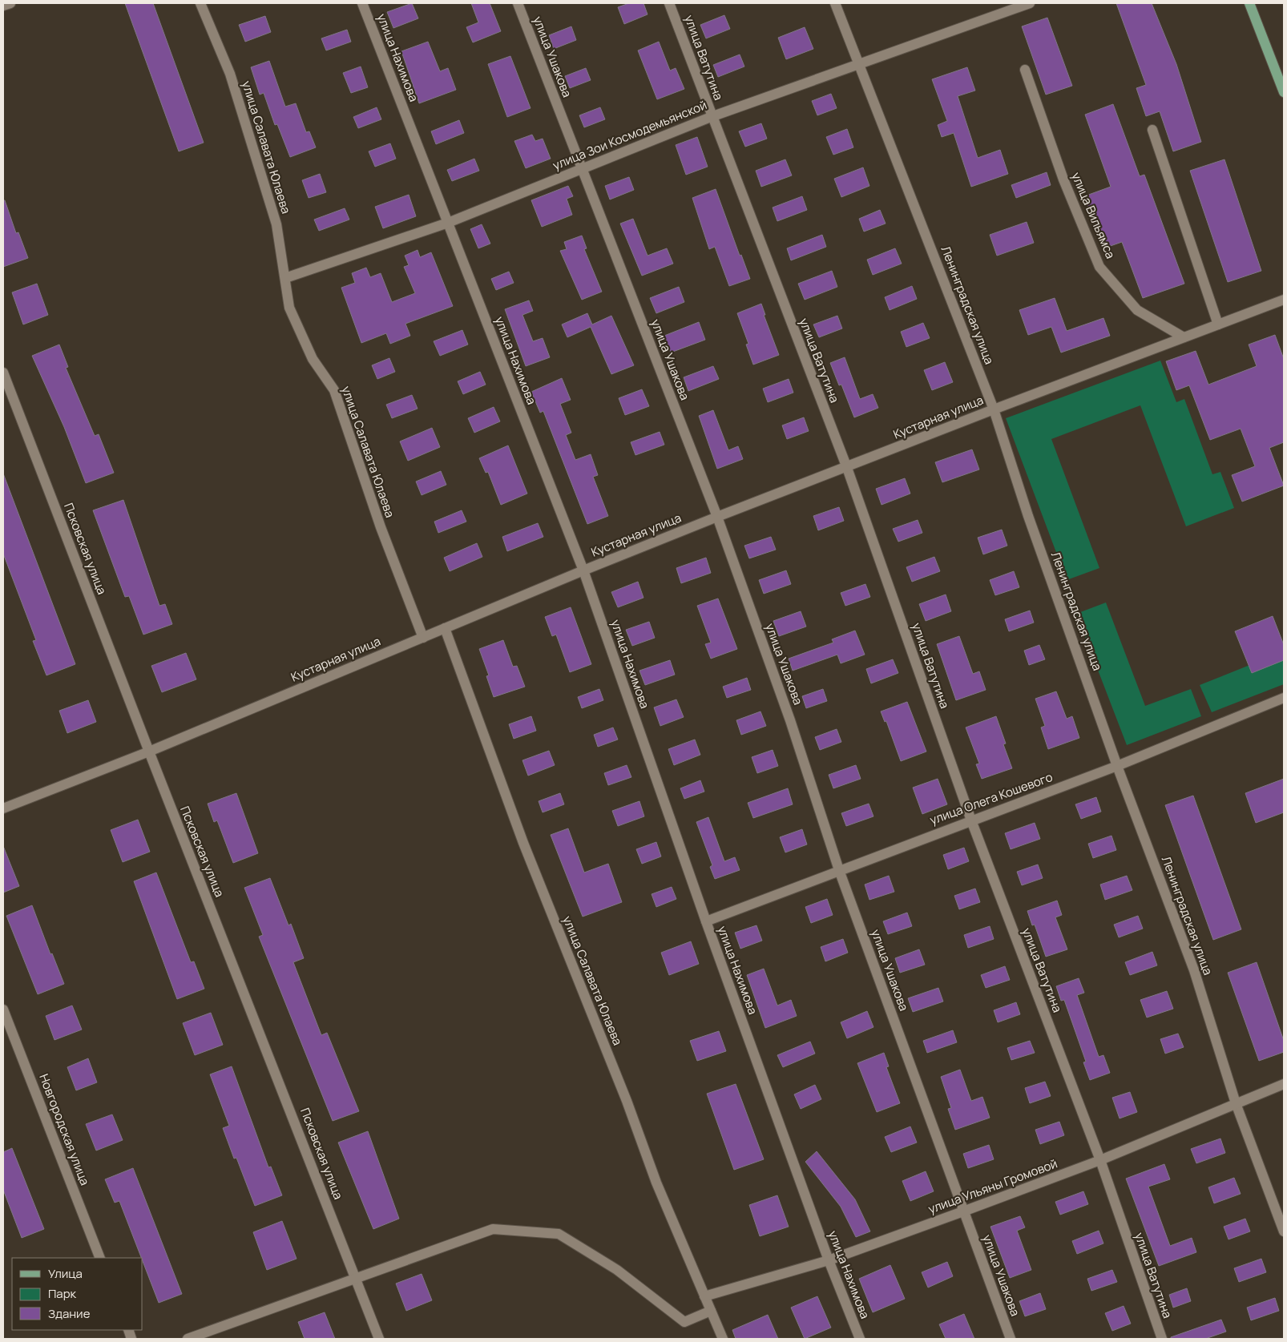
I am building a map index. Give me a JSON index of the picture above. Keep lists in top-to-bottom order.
{
  "streets": {
    "street": [
      "улица Ушакова",
      "улица Нахимова",
      "улица Ватутина",
      "улица Зои Космодемьянской",
      "улица Салавата Юлаева",
      "улица Вильямса",
      "Ленинградская улица",
      "Кустарная улица",
      "Псковская улица",
      "улица Олега Кошевого",
      "Новгородская улица",
      "улица Ульяны Громовой"
    ]
  },
  "crossings": [
    ["улица Ушакова", "улица Зои Космодемьянской"],
    ["улица Ушакова", "Кустарная улица"],
    ["улица Ушакова", "улица Олега Кошевого"],
    ["улица Ушакова", "улица Ульяны Громовой"],
    ["улица Нахимова", "улица Зои Космодемьянской"],
    ["улица Нахимова", "Кустарная улица"],
    ["улица Нахимова", "улица Олега Кошевого"],
    ["улица Нахимова", "улица Ульяны Громовой"],
    ["улица Ватутина", "улица Зои Космодемьянской"],
    ["улица Ватутина", "Кустарная улица"],
    ["улица Ватутина", "улица Олега Кошевого"],
    ["улица Ватутина", "улица Ульяны Громовой"],
    ["улица Зои Космодемьянской", "улица Салавата Юлаева"],
    ["улица Зои Космодемьянской", "Ленинградская улица"],
    ["улица Салавата Юлаева", "Кустарная улица"],
    ["улица Салавата Юлаева", "улица Ульяны Громовой"],
    ["улица Вильямса", "Кустарная улица"],
    ["Ленинградская улица", "Кустарная улица"],
    ["Ленинградская улица", "улица Олега Кошевого"],
    ["Ленинградская улица", "улица Ульяны Громовой"],
    ["Кустарная улица", "Псковская улица"]
  ],
  "legend": ["Улица", "Парк", "Здание"]
}
